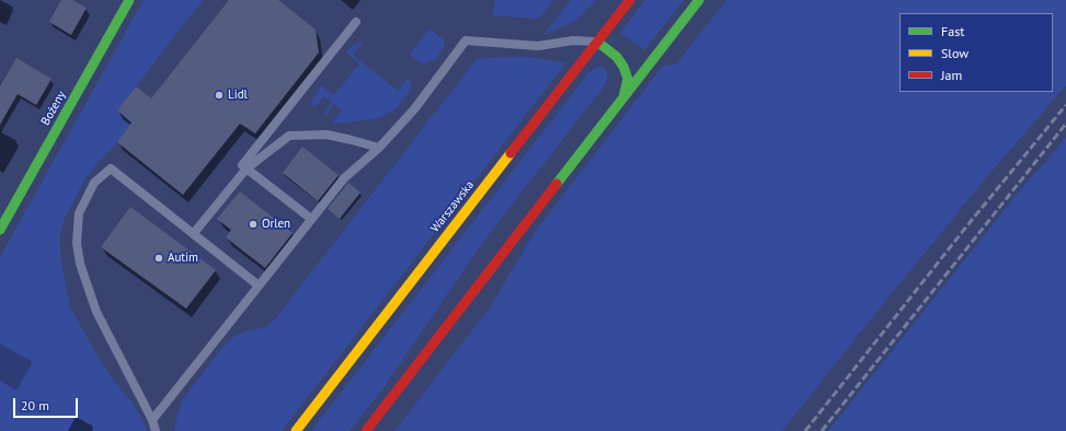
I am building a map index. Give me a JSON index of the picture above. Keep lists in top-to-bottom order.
{
  "streets": {
    "main road": ["Bożeny", "Warszawska"]
  },
  "places": ["Lidl", "Orlen", "Autim"],
  "legend": ["Fast", "Slow", "Jam"],
  "scale_bar": "20 m"
}
